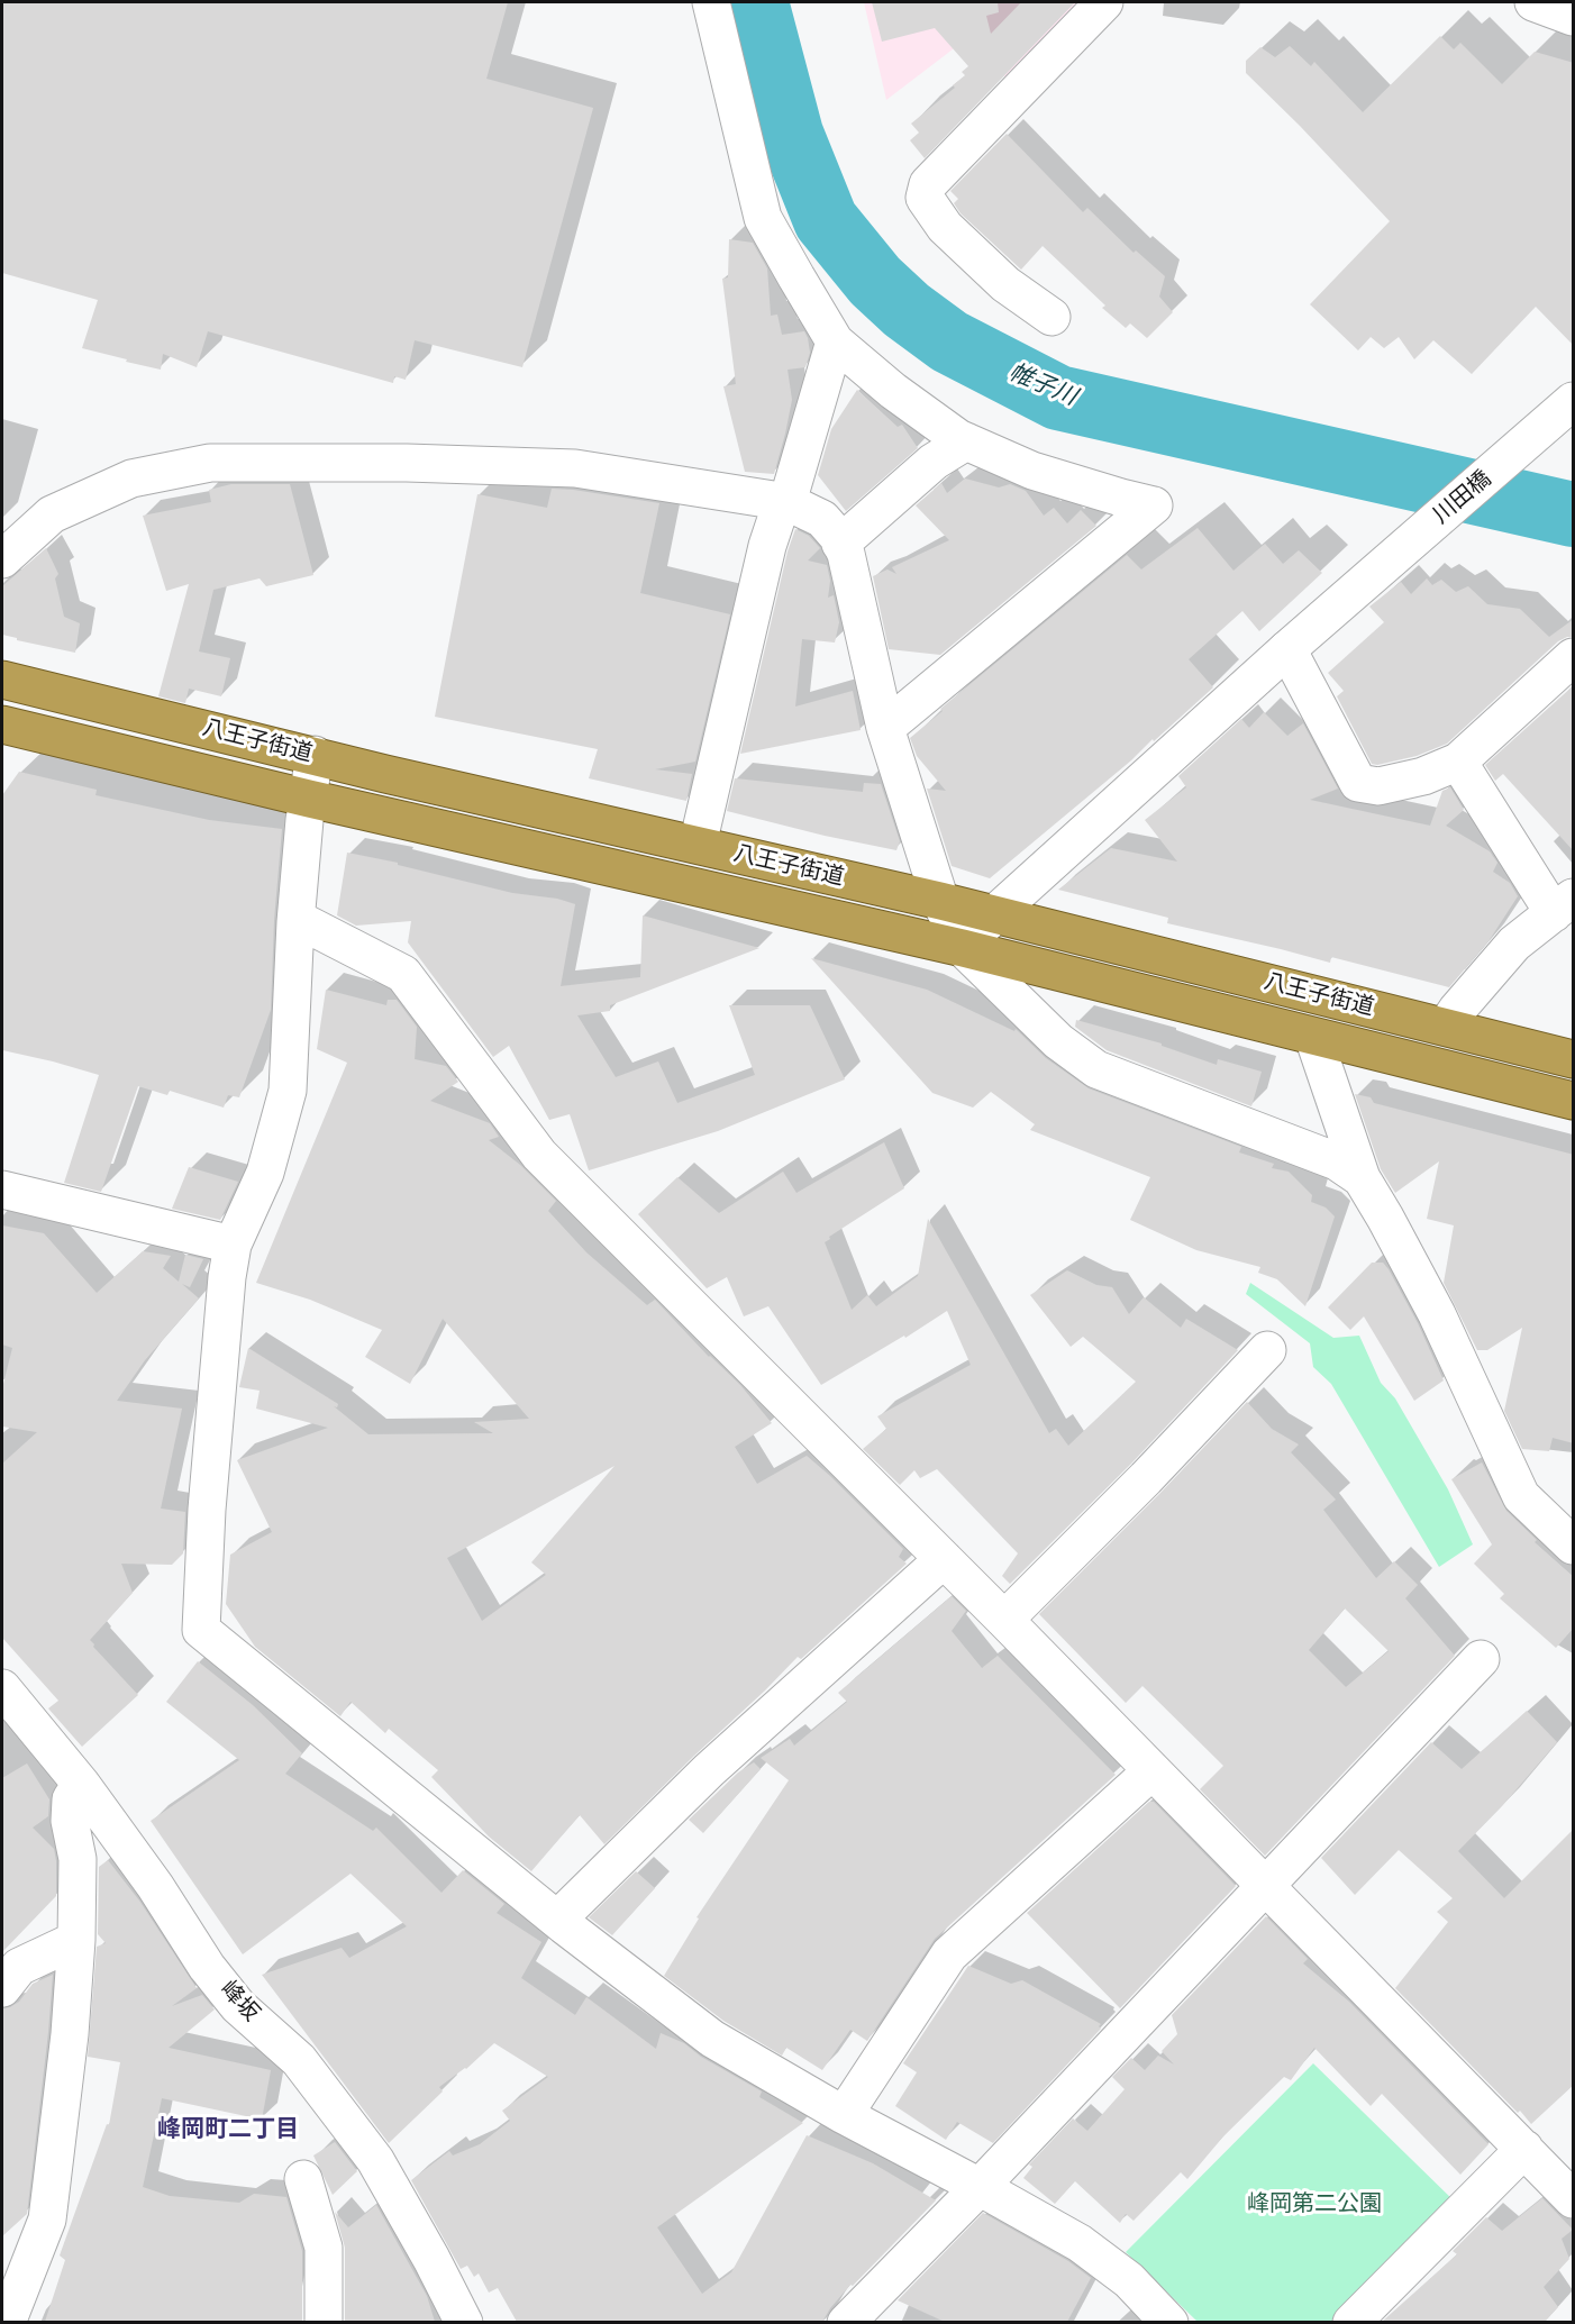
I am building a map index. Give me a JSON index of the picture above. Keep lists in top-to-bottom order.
{
  "streets": {
    "highway": ["八王子街道"],
    "street": ["川田橋", "峰坂"]
  },
  "crossings": [
    ["川田橋", "八王子街道"]
  ],
  "districts": ["峰岡町二丁目"],
  "water": ["帷子川"],
  "parks": ["峰岡第二公園"]
}
